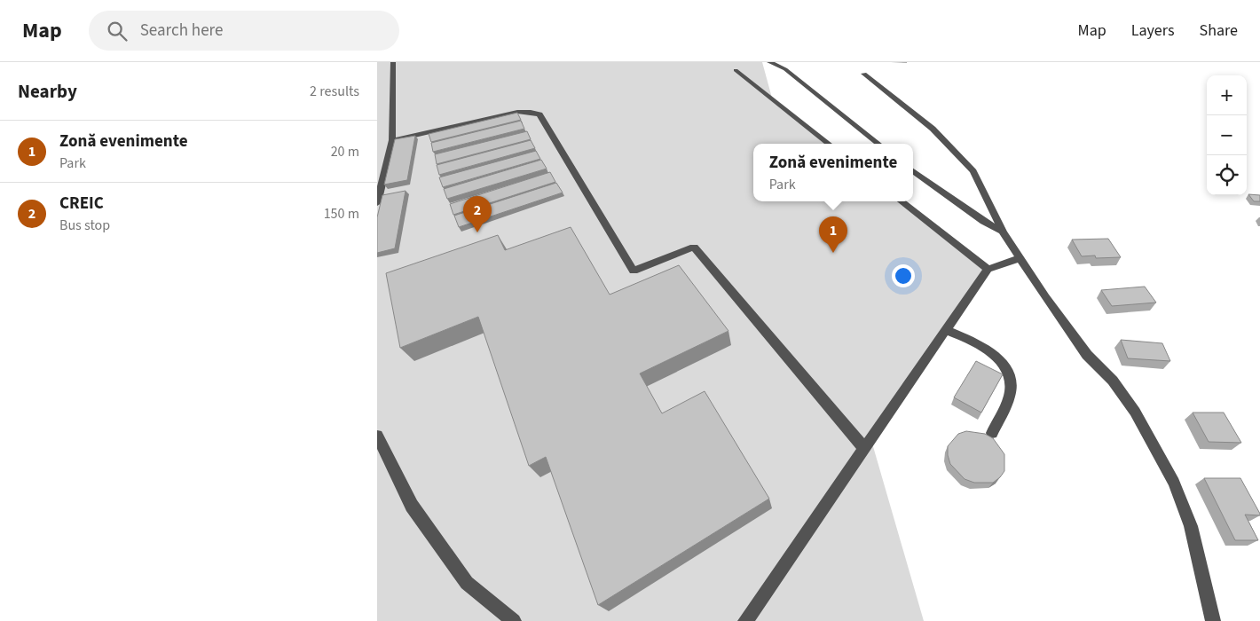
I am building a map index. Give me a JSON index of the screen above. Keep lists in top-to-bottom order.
{
  "page": {
    "header": "Map",
    "search": "Search here",
    "nav": ["Map", "Layers", "Share"],
    "heading": ["Nearby", "2 results"],
    "map_buttons": ["+", "−"],
    "list": [
      {
        "mark": "1",
        "name": "Zonă evenimente",
        "note": "Park",
        "value": "20 m"
      },
      {
        "mark": "2",
        "name": "CREIC",
        "note": "Bus stop",
        "value": "150 m"
      }
    ],
    "popup": ["Zonă evenimente", "Park"],
    "pins": ["2", "1"]
  }
}
